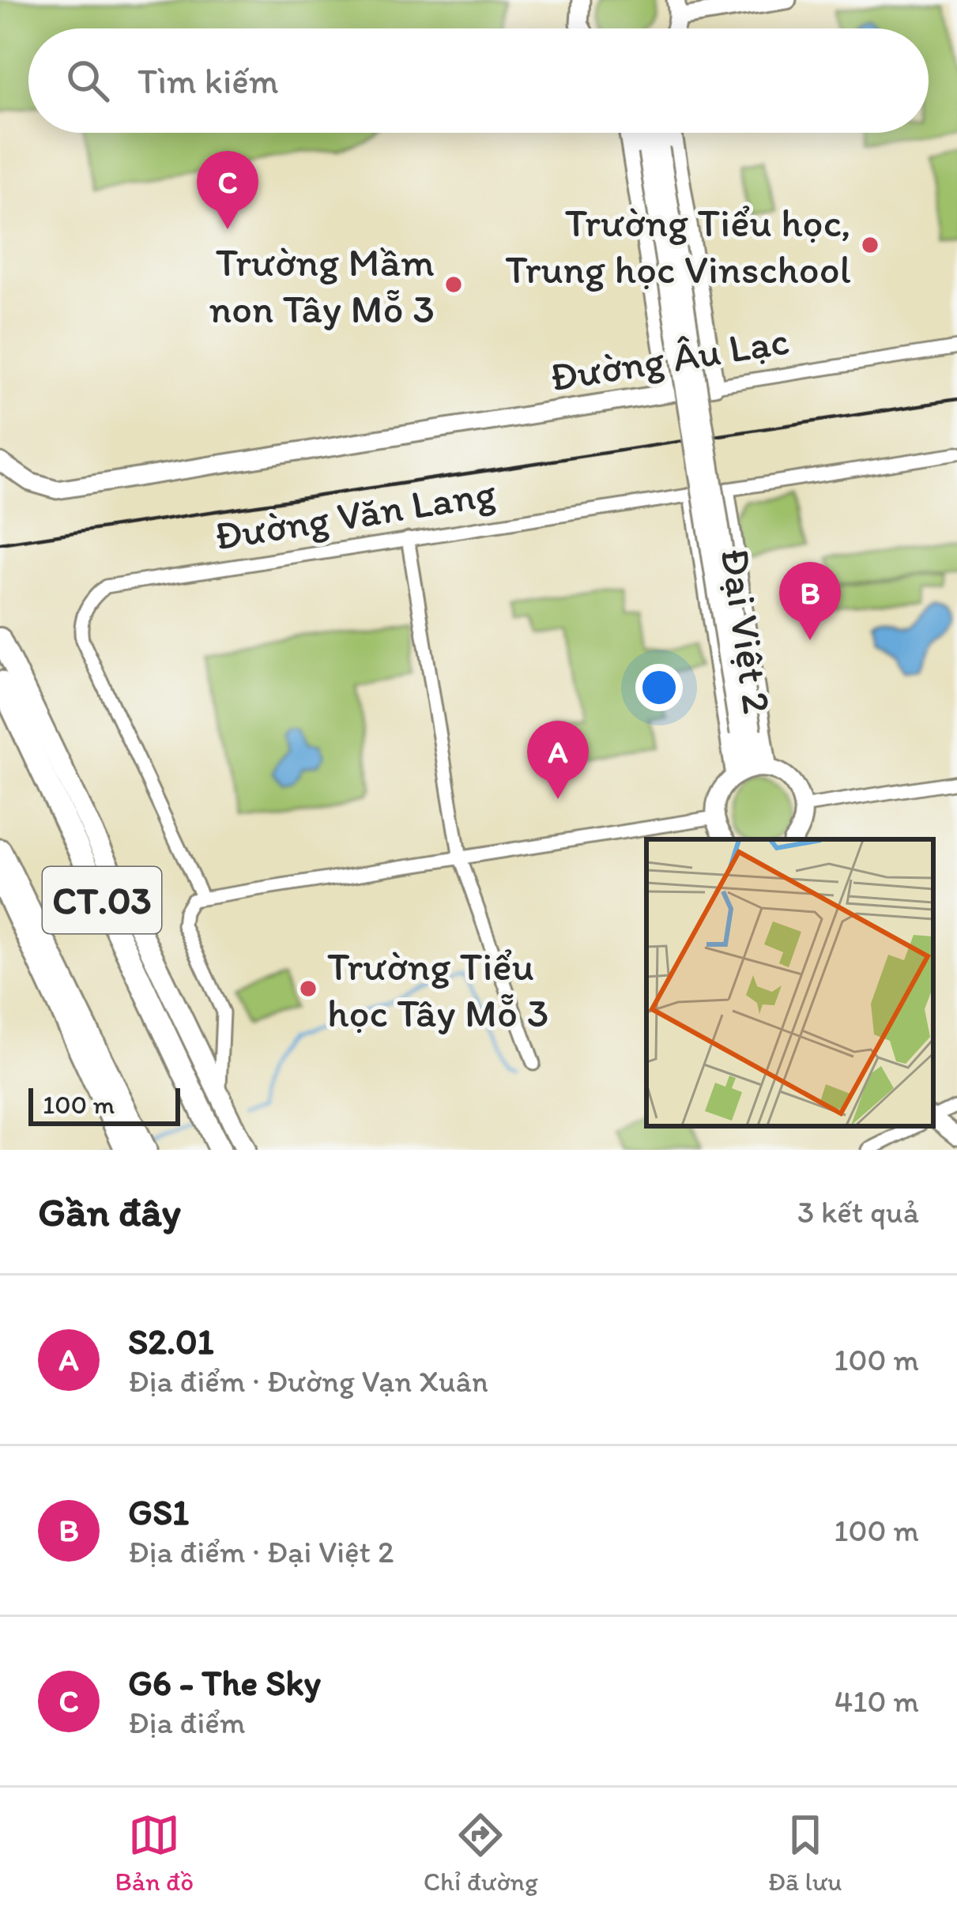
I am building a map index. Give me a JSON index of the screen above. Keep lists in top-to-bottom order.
{
  "streets": {
    "highway": ["CT.03"],
    "street": ["Đường Âu Lạc", "Đường Văn Lang", "Đại Việt 2"]
  },
  "crossings": [
    ["Đường Văn Lang", "Đại Việt 2"]
  ],
  "places": ["Trường Tiểu học, Trung học Vinschool", "Trường Mầm non Tây Mỗ 3", "Trường Tiểu học Tây Mỗ 3"],
  "scale_bar": "100 m",
  "page": {
    "search": "Tìm kiếm",
    "pins": ["C", "B", "A"],
    "scale": "100 m",
    "heading": ["Gần đây", "3 kết quả"],
    "list": [
      {
        "mark": "A",
        "name": "S2.01",
        "note": "Địa điểm · Đường Vạn Xuân",
        "value": "100 m"
      },
      {
        "mark": "B",
        "name": "GS1",
        "note": "Địa điểm · Đại Việt 2",
        "value": "100 m"
      },
      {
        "mark": "C",
        "name": "G6 - The Sky",
        "note": "Địa điểm",
        "value": "410 m"
      }
    ],
    "nav": ["Bản đồ", "Chỉ đường", "Đã lưu"]
  }
}
